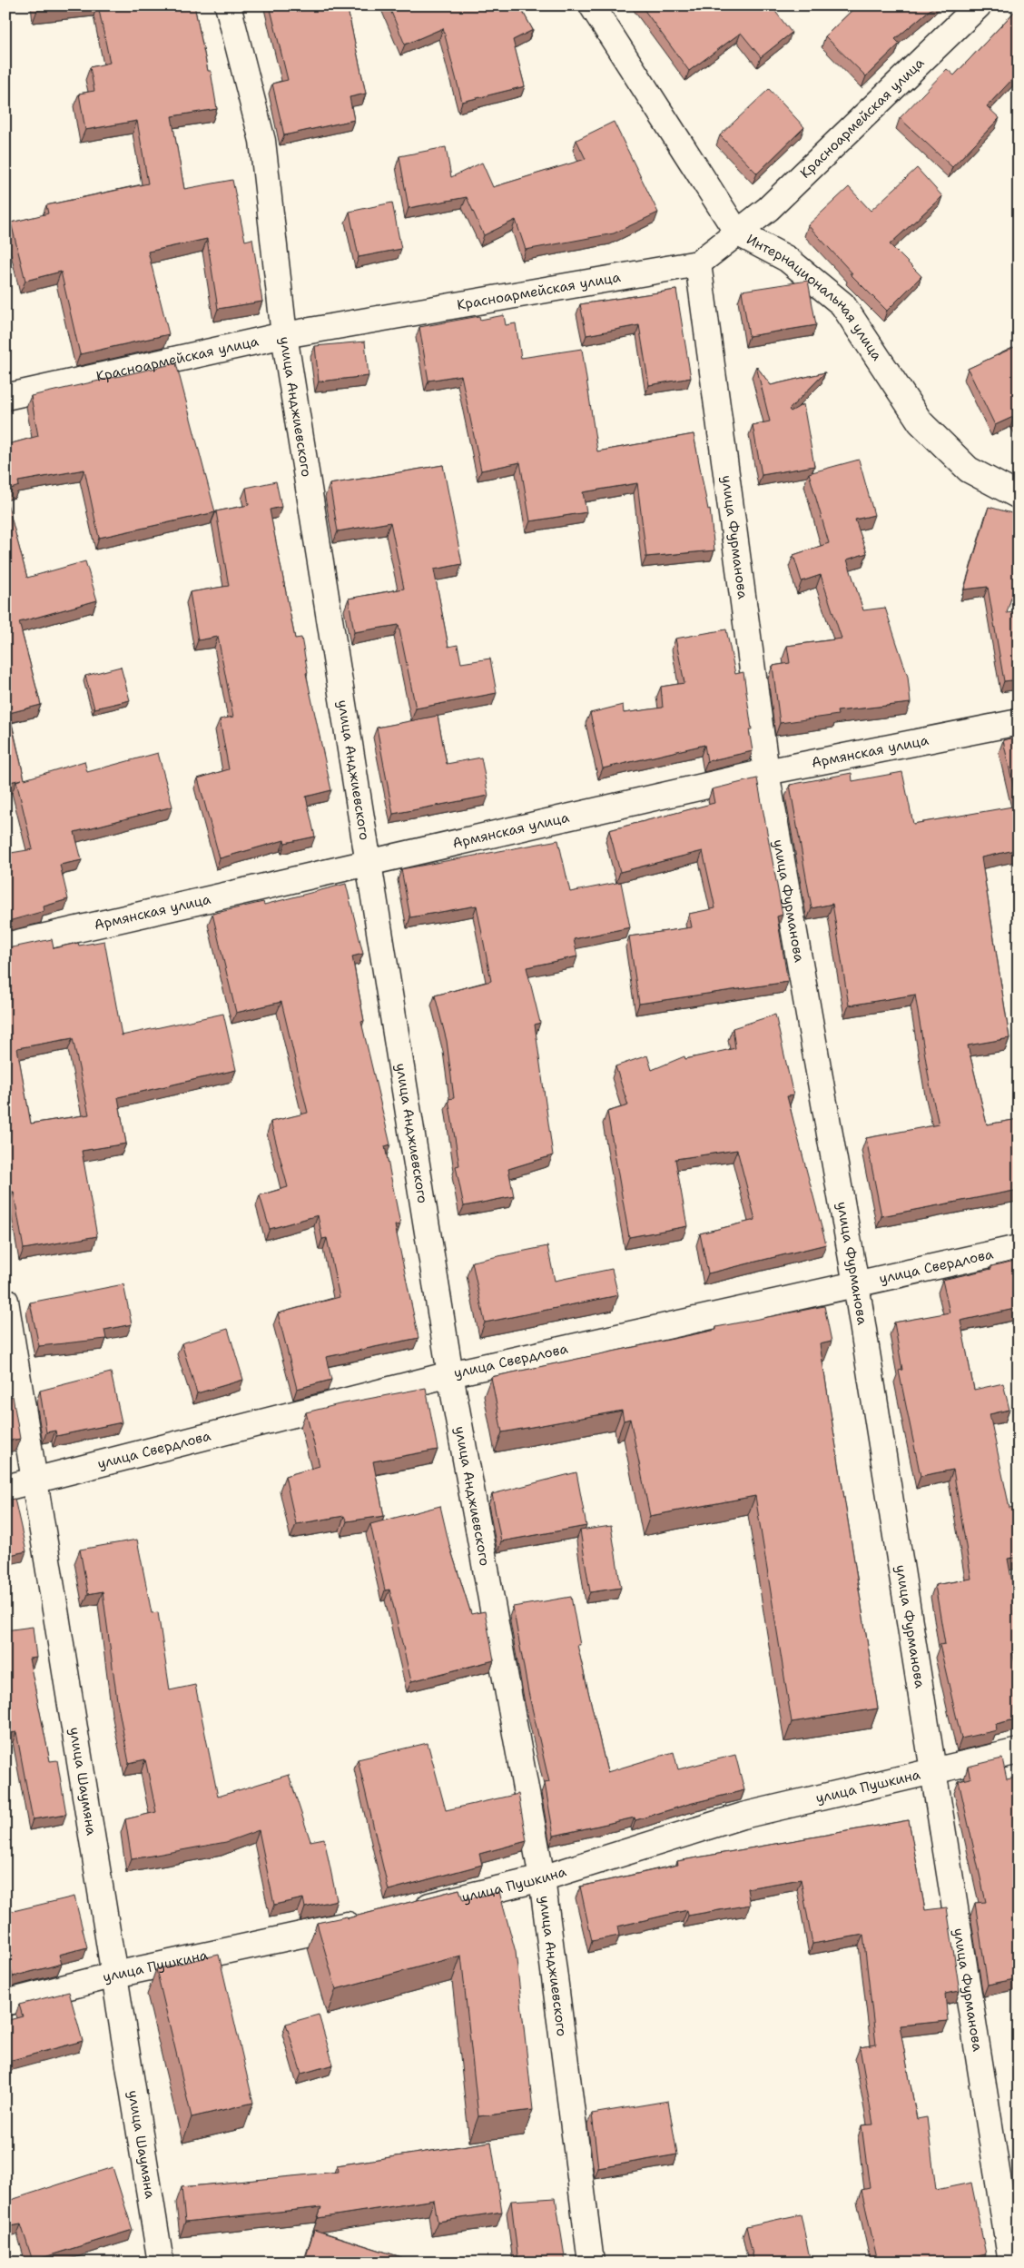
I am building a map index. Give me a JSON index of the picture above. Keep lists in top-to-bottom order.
{
  "streets": {
    "street": [
      "Красноармейская улица",
      "Интернациональная улица",
      "улица Анджиевского",
      "улица Фурманова",
      "Армянская улица",
      "улица Свердлова",
      "улица Шаумяна",
      "улица Пушкина"
    ]
  },
  "crossings": [
    ["Красноармейская улица", "Интернациональная улица"],
    ["Красноармейская улица", "улица Анджиевского"],
    ["Красноармейская улица", "улица Фурманова"],
    ["улица Анджиевского", "Армянская улица"],
    ["улица Анджиевского", "улица Свердлова"],
    ["улица Анджиевского", "улица Пушкина"],
    ["улица Фурманова", "Армянская улица"],
    ["улица Фурманова", "улица Свердлова"],
    ["улица Фурманова", "улица Пушкина"],
    ["улица Свердлова", "улица Шаумяна"],
    ["улица Шаумяна", "улица Пушкина"]
  ]
}
